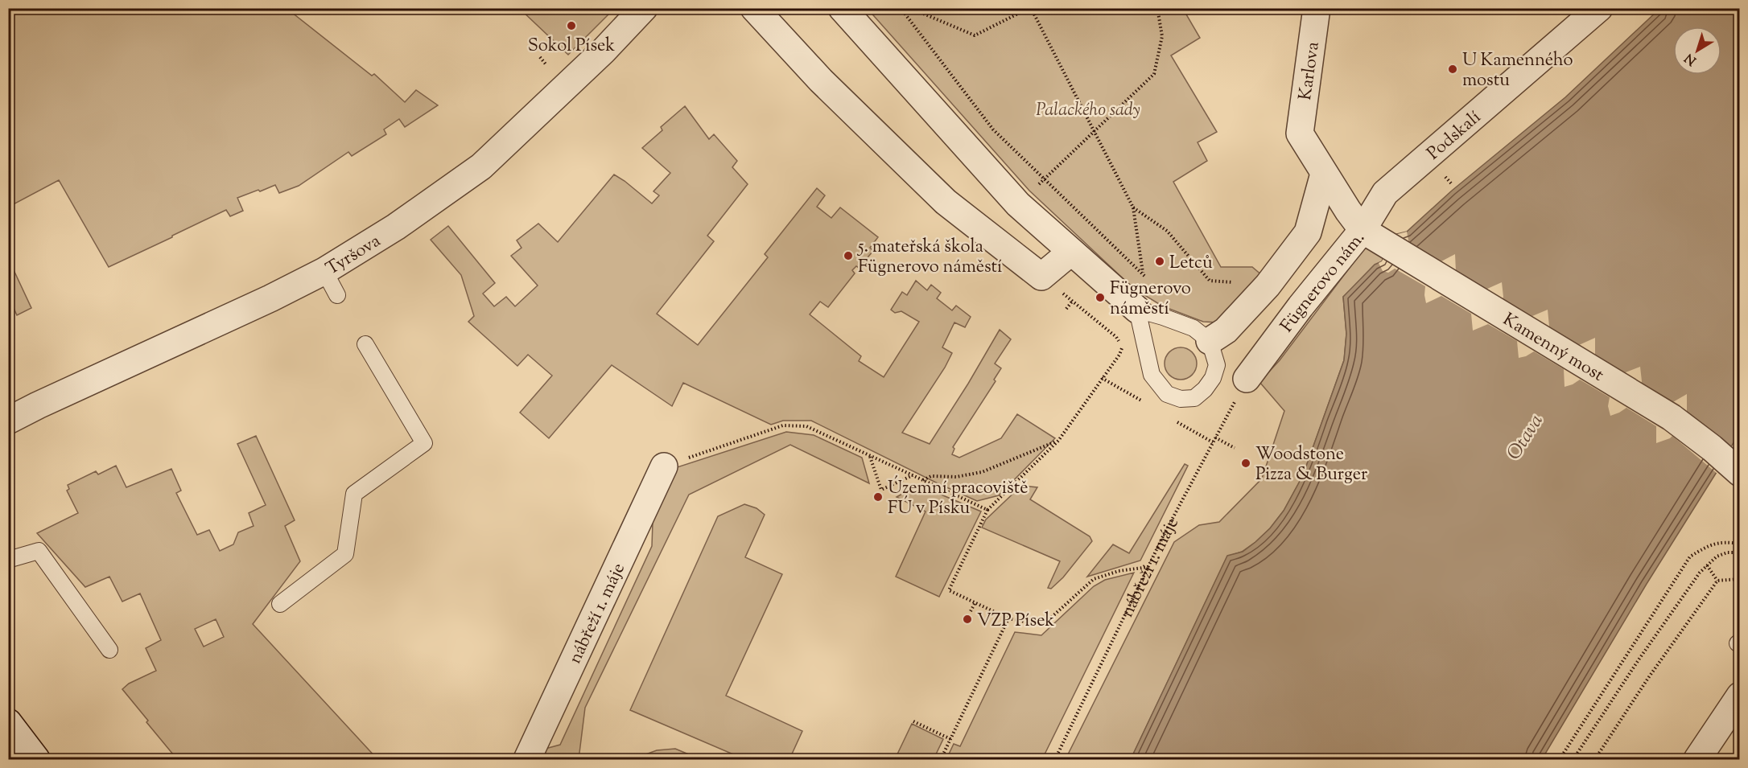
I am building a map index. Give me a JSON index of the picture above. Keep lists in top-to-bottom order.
{
  "streets": {
    "street": [
      "Karlova",
      "Podskalí",
      "Tyršova",
      "Fügnerovo nám.",
      "Kamenný most",
      "nábřeží 1. máje"
    ]
  },
  "crossings": [
    ["Karlova", "Fügnerovo nám."],
    ["Podskalí", "Fügnerovo nám."],
    ["Podskalí", "Kamenný most"],
    ["Fügnerovo nám.", "Kamenný most"],
    ["Fügnerovo nám.", "nábřeží 1. máje"]
  ],
  "water": ["Otava"],
  "parks": ["Palackého sady"],
  "places": [
    "Sokol Písek",
    "U Kamenného mostu",
    "5. mateřská škola Fügnerovo náměstí",
    "Letců",
    "Fügnerovo náměstí",
    "Woodstone Pizza & Burger",
    "Územní pracoviště FÚ v Písku",
    "VZP Písek"
  ],
  "north": "bottom left"
}
